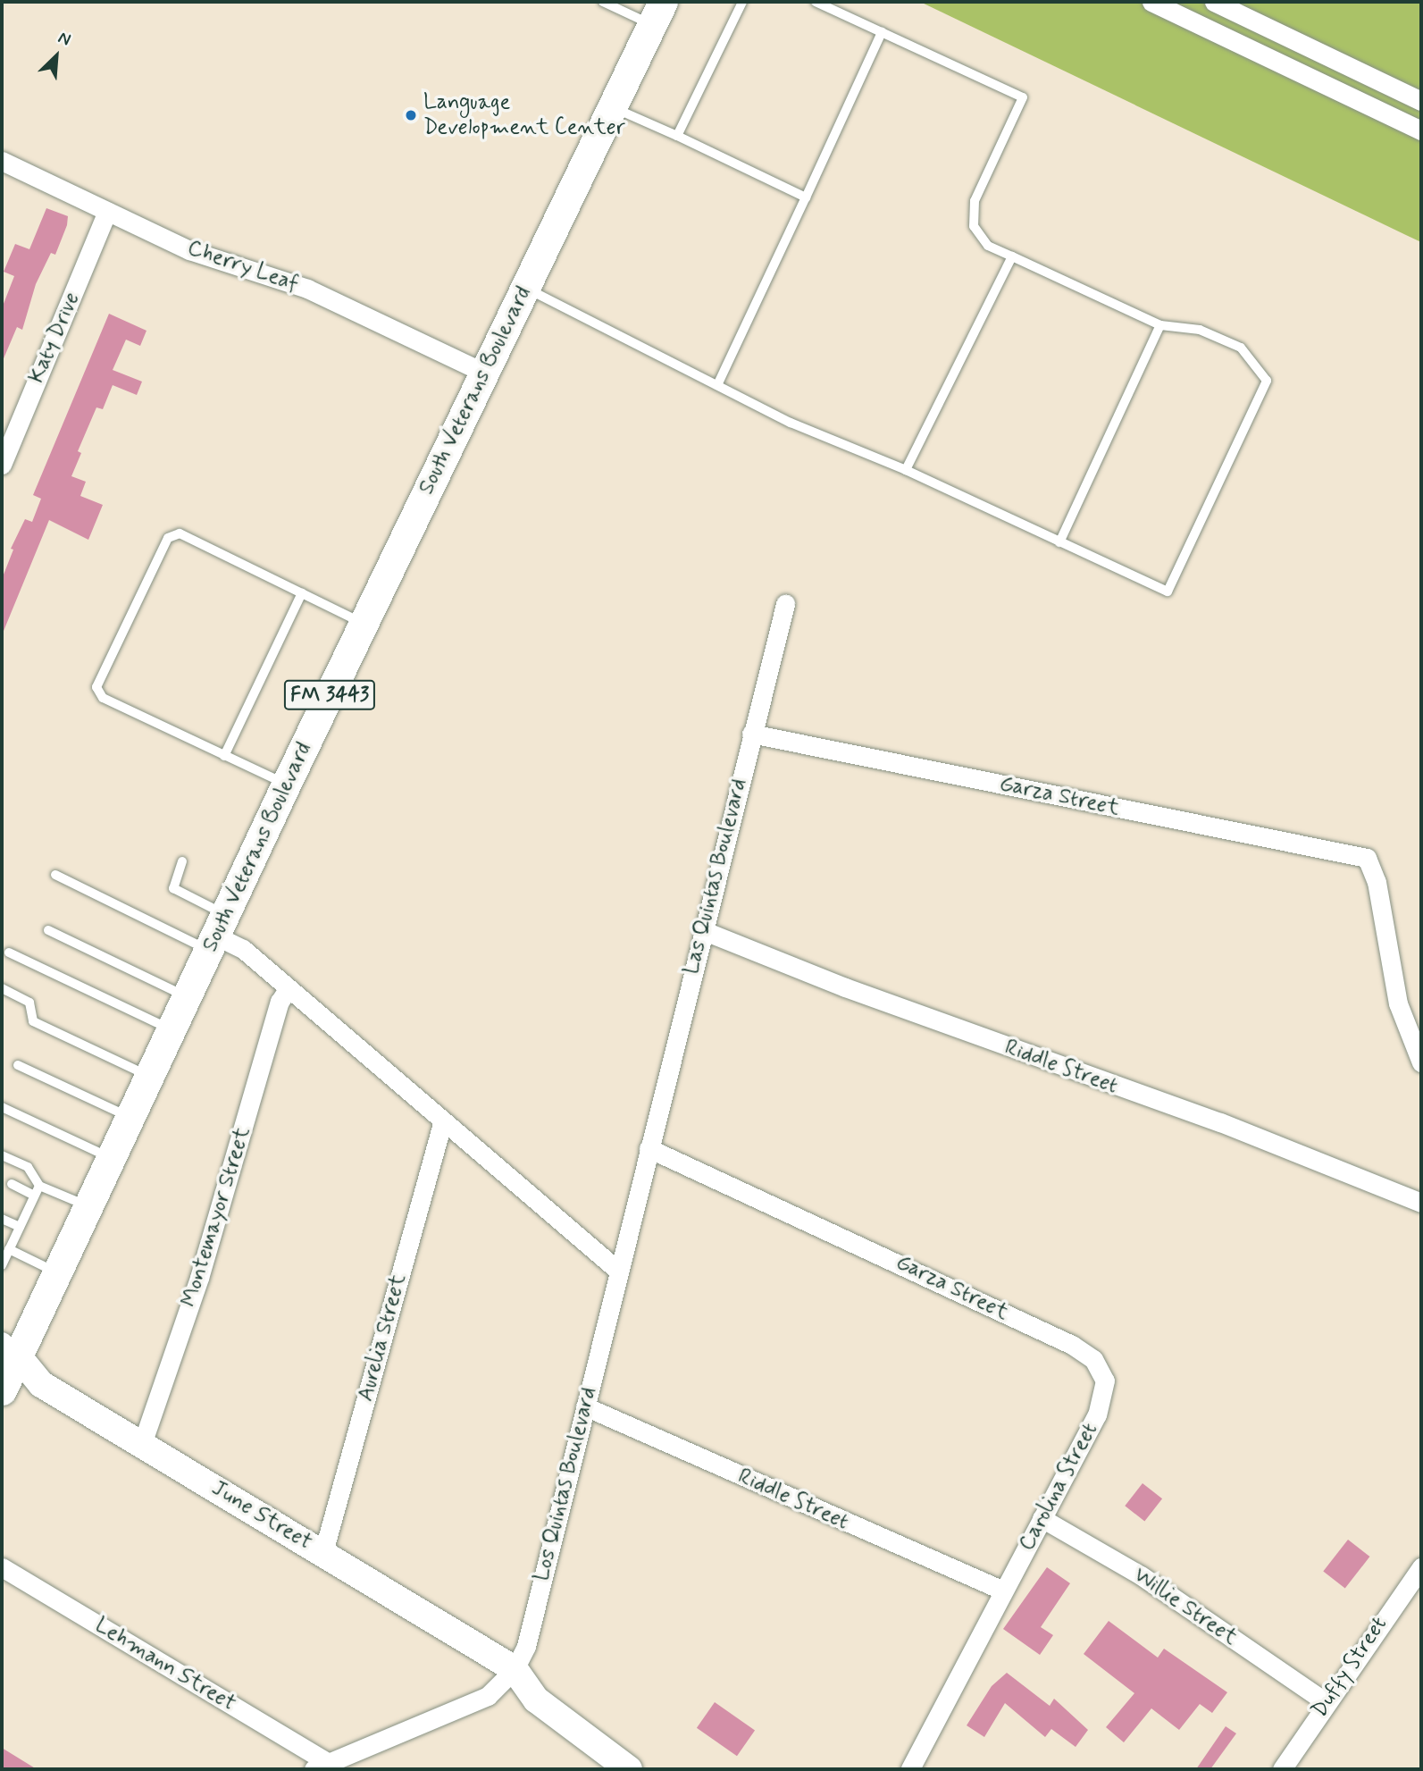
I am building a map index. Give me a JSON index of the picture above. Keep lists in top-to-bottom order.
{
  "streets": {
    "main road": ["South Veterans Boulevard", "FM 3443"],
    "street": [
      "Cherry Leaf",
      "Katy Drive",
      "Garza Street",
      "Las Quintas Boulevard",
      "Riddle Street",
      "Montemayor Street",
      "Aurelia Street",
      "Los Quintas Boulevard",
      "Carolina Street",
      "June Street",
      "Willie Street",
      "Lehmann Street",
      "Duffy Street"
    ]
  },
  "crossings": [
    ["Cherry Leaf", "Katy Drive"],
    ["Cherry Leaf", "South Veterans Boulevard"],
    ["South Veterans Boulevard", "June Street"],
    ["Garza Street", "Las Quintas Boulevard"],
    ["Garza Street", "Los Quintas Boulevard"],
    ["Garza Street", "Carolina Street"],
    ["Las Quintas Boulevard", "Riddle Street"],
    ["Las Quintas Boulevard", "Los Quintas Boulevard"],
    ["Riddle Street", "Los Quintas Boulevard"],
    ["Riddle Street", "Carolina Street"],
    ["Montemayor Street", "June Street"],
    ["Aurelia Street", "June Street"],
    ["Los Quintas Boulevard", "June Street"],
    ["Carolina Street", "Willie Street"],
    ["Willie Street", "Duffy Street"]
  ],
  "places": ["Language Development Center"],
  "north": "top right"
}
